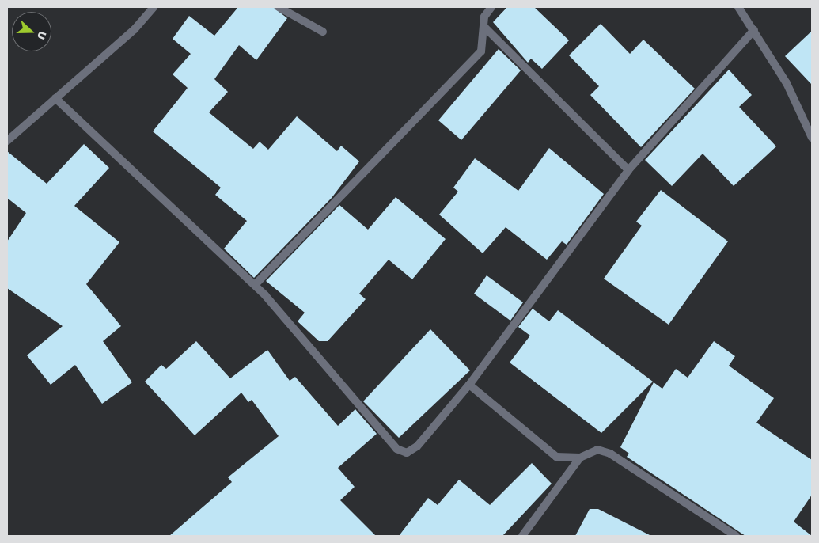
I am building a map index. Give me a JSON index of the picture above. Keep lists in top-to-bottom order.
{
  "north": "right"
}
